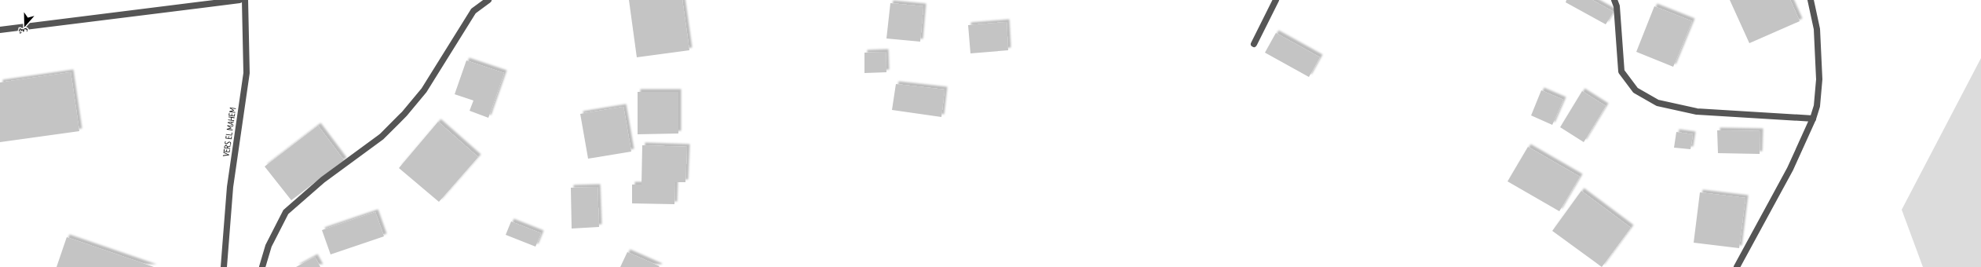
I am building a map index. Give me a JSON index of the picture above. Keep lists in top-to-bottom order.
{
  "streets": {
    "street": ["VERS EL MAHEM"]
  },
  "north": "bottom"
}
